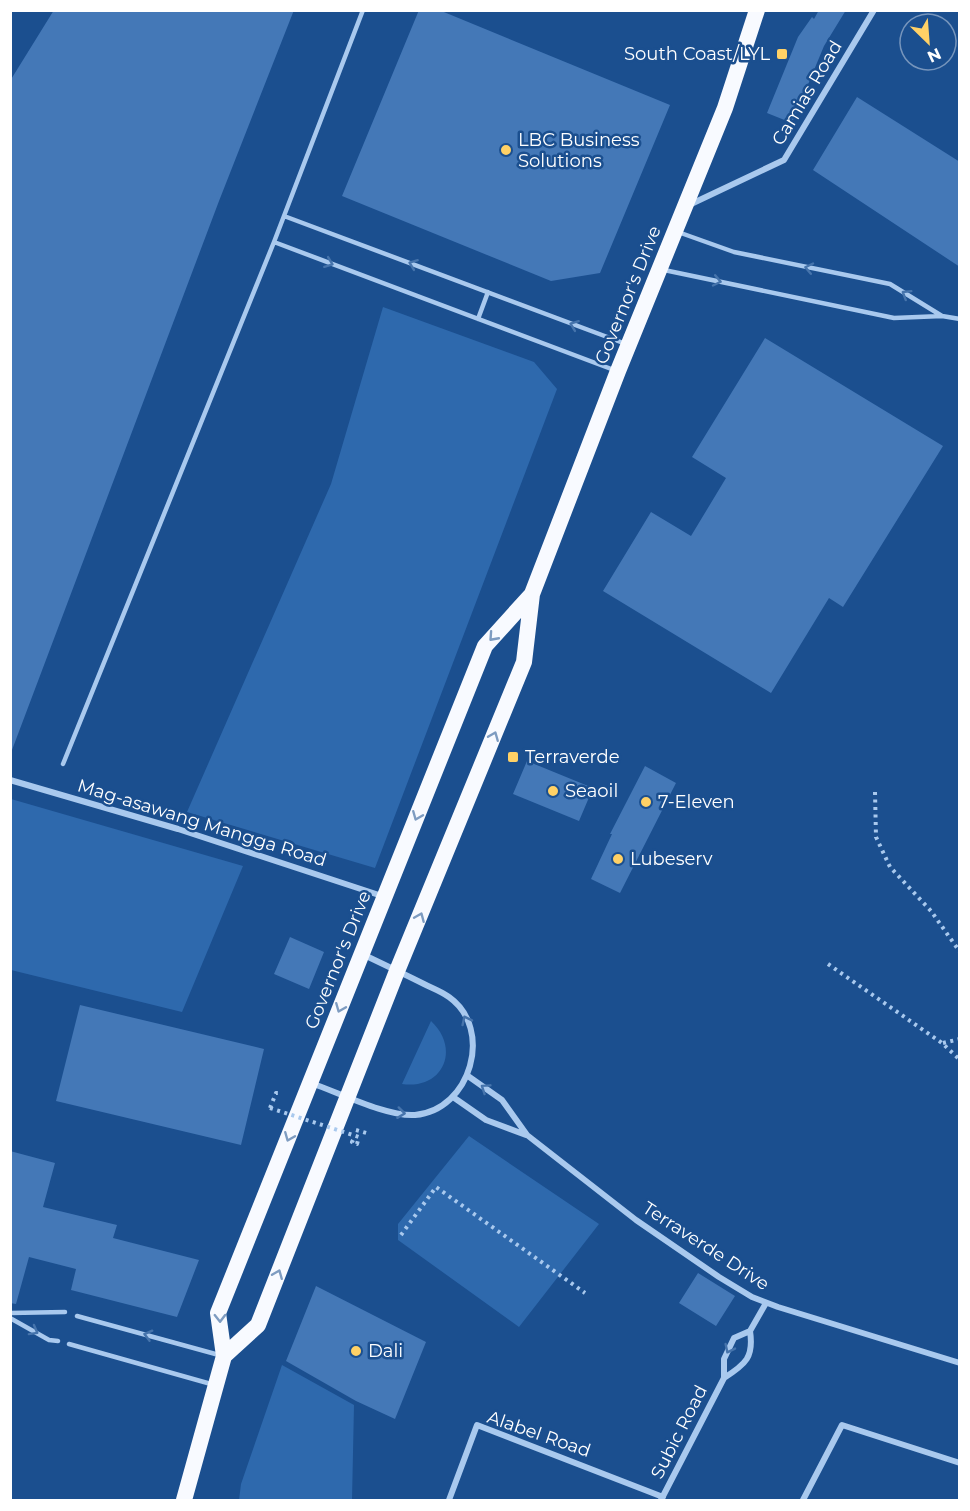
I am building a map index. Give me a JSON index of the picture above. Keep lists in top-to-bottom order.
{
  "streets": {
    "highway": ["Governor's Drive"],
    "street": [
      "Camias Road",
      "Mag-asawang Mangga Road",
      "Terraverde Drive",
      "Subic Road",
      "Alabel Road"
    ]
  },
  "crossings": [
    ["Camias Road", "Governor's Drive"],
    ["Governor's Drive", "Mag-asawang Mangga Road"],
    ["Terraverde Drive", "Subic Road"],
    ["Subic Road", "Alabel Road"]
  ],
  "places": {
    "transit": ["South Coast/LYL", "Terraverde"],
    "other": [
      "LBC Business Solutions",
      "Seaoil",
      "7-Eleven",
      "Lubeserv",
      "Dali"
    ]
  },
  "north": "bottom right"
}
